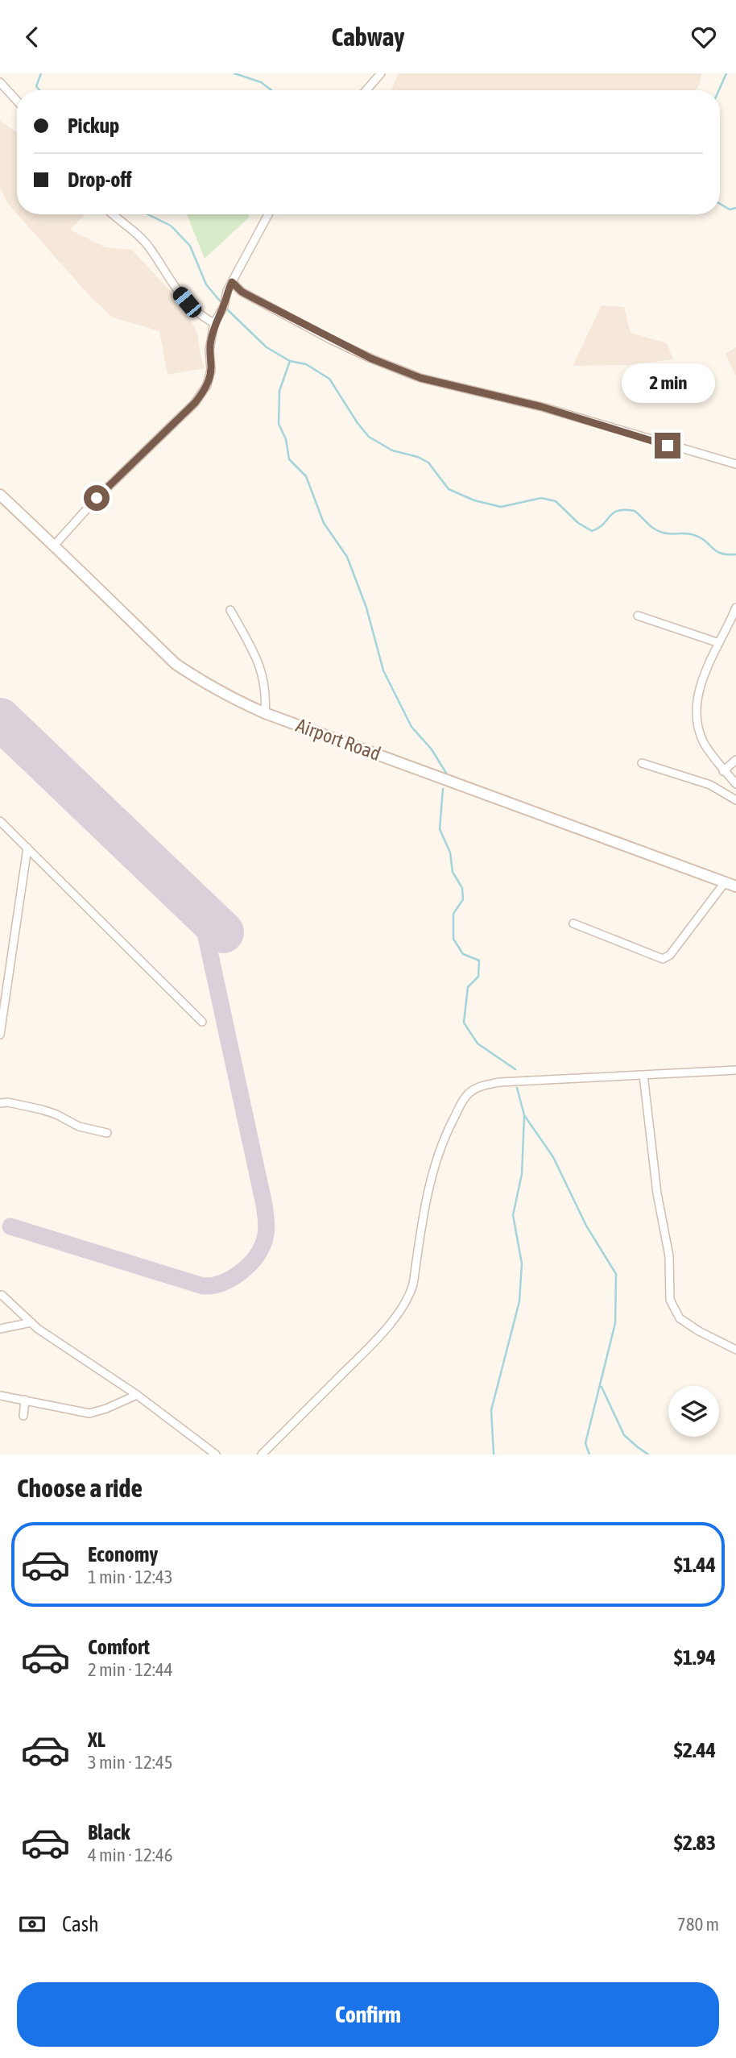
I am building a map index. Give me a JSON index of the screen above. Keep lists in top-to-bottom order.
{
  "streets": {
    "street": ["Airport Road"]
  },
  "page": {
    "header": "Cabway",
    "banner": ["Pickup", "Drop-off"],
    "bubble": "2 min",
    "heading": "Choose a ride",
    "list": [
      {
        "name": "Economy",
        "note": "1 min · 12:43",
        "value": "$1.44"
      },
      {
        "name": "Comfort",
        "note": "2 min · 12:44",
        "value": "$1.94"
      },
      {
        "name": "XL",
        "note": "3 min · 12:45",
        "value": "$2.44"
      },
      {
        "name": "Black",
        "note": "4 min · 12:46",
        "value": "$2.83"
      }
    ],
    "pay": ["Cash", "780 m"],
    "buttons": "Confirm"
  }
}
